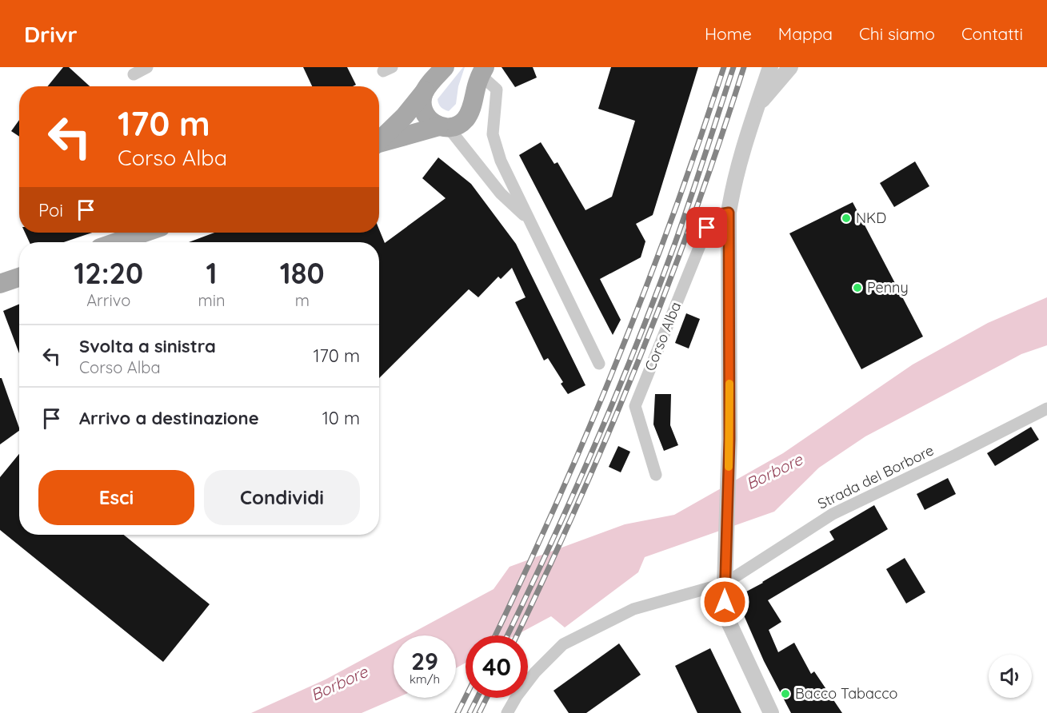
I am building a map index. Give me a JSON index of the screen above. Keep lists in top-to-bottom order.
{
  "streets": {
    "street": ["Corso Alba", "Strada del Borbore"]
  },
  "water": ["Borbore"],
  "places": ["NKD", "Penny", "Bacco Tabacco"],
  "page": {
    "header": "Drivr",
    "nav": [
      "Home",
      "Mappa",
      "Chi siamo",
      "Contatti"
    ],
    "turn": ["170 m", "Corso Alba"],
    "then": "Poi",
    "eta": [
      "12:20",
      "Arrivo",
      "1",
      "min",
      "180",
      "m"
    ],
    "list": [
      {
        "name": "Svolta a sinistra",
        "note": "Corso Alba",
        "value": "170 m"
      },
      {
        "name": "Arrivo a destinazione",
        "value": "10 m"
      }
    ],
    "buttons": ["Esci", "Condividi"],
    "speed": "29 km/h",
    "limit": "40"
  }
}
